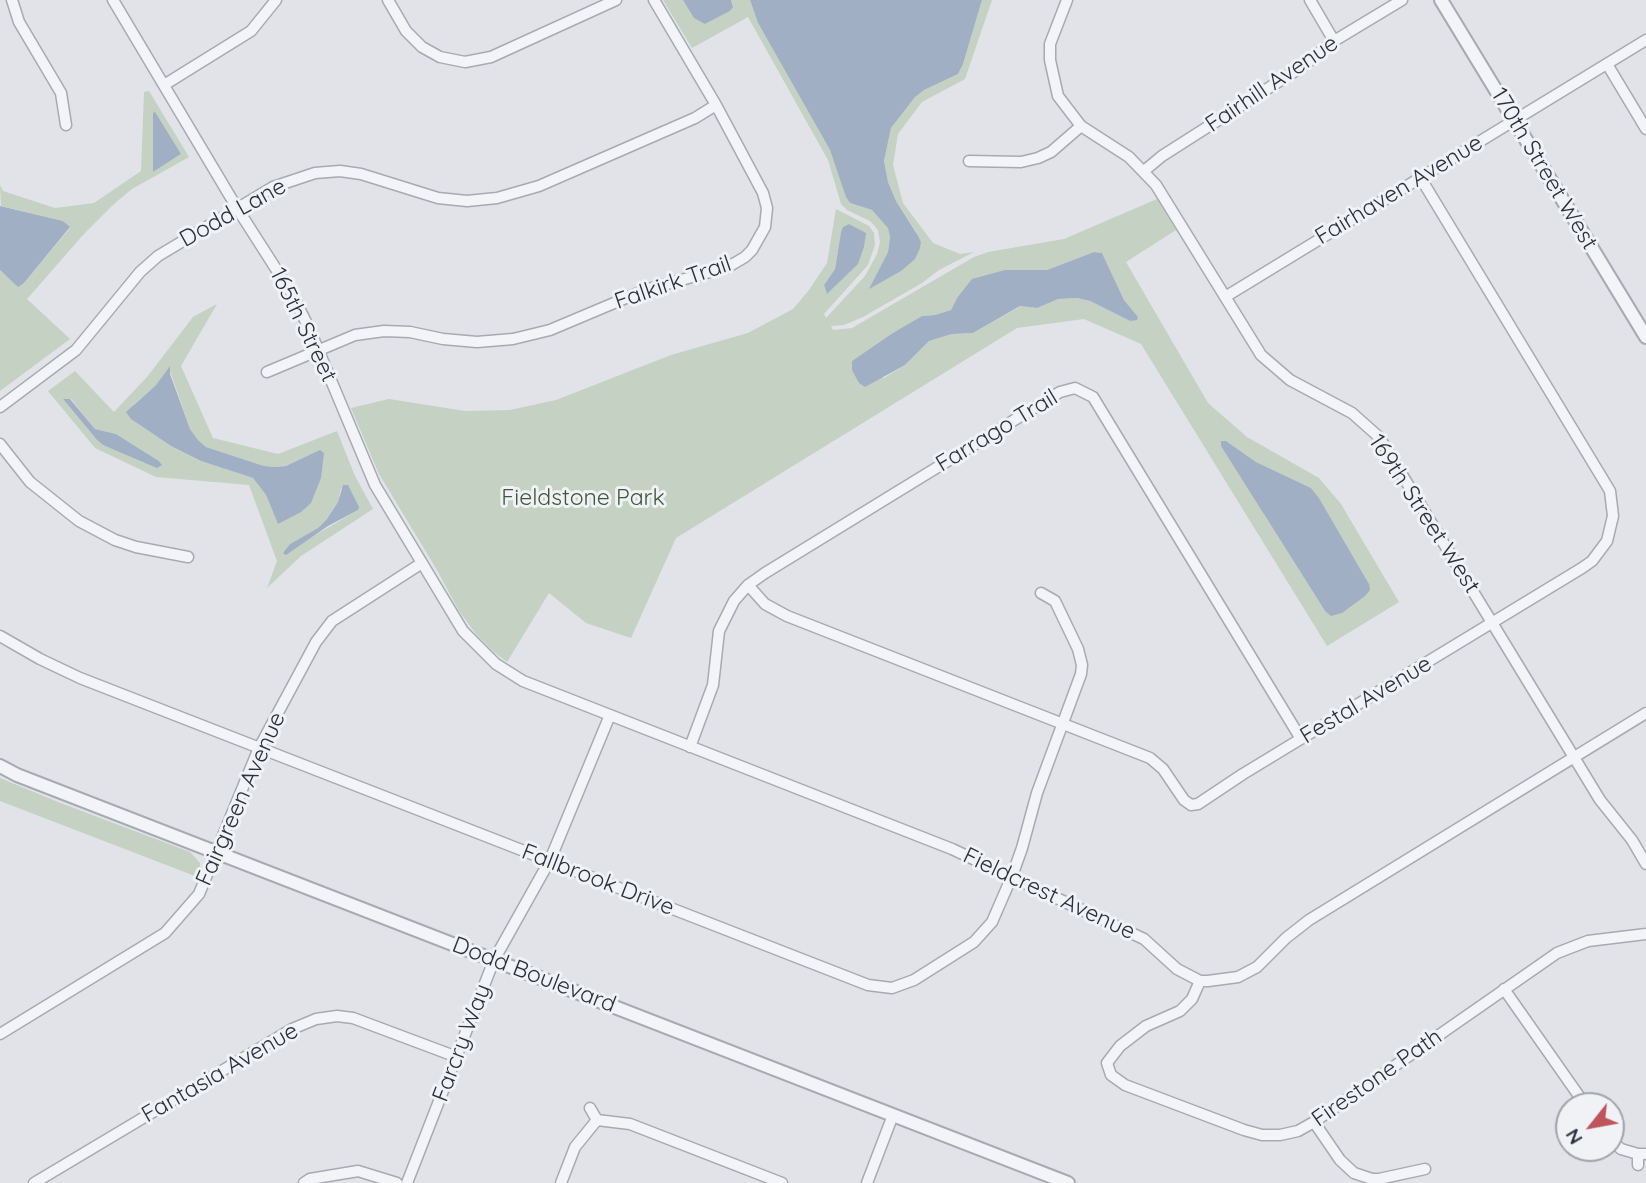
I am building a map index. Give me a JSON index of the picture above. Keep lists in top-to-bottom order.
{
  "streets": {
    "street": [
      "Fairhill Avenue",
      "170th Street West",
      "Fairhaven Avenue",
      "Dodd Lane",
      "Falkirk Trail",
      "165th Street",
      "Farrago Trail",
      "169th Street West",
      "Festal Avenue",
      "Fairgreen Avenue",
      "Fallbrook Drive",
      "Fieldcrest Avenue",
      "Dodd Boulevard",
      "Farcry Way",
      "Fantasia Avenue",
      "Firestone Path"
    ]
  },
  "crossings": [
    ["Fairhill Avenue", "169th Street West"],
    ["170th Street West", "Fairhaven Avenue"],
    ["Fairhaven Avenue", "169th Street West"],
    ["Fairhaven Avenue", "Festal Avenue"],
    ["Dodd Lane", "Falkirk Trail"],
    ["Dodd Lane", "165th Street"],
    ["Falkirk Trail", "165th Street"],
    ["165th Street", "Fairgreen Avenue"],
    ["165th Street", "Fieldcrest Avenue"],
    ["Farrago Trail", "Festal Avenue"],
    ["Farrago Trail", "Fieldcrest Avenue"],
    ["169th Street West", "Festal Avenue"],
    ["Festal Avenue", "Fallbrook Drive"],
    ["Fairgreen Avenue", "Fallbrook Drive"],
    ["Fairgreen Avenue", "Dodd Boulevard"],
    ["Fallbrook Drive", "Fieldcrest Avenue"],
    ["Fallbrook Drive", "Farcry Way"],
    ["Fieldcrest Avenue", "Farcry Way"],
    ["Fieldcrest Avenue", "Firestone Path"],
    ["Dodd Boulevard", "Farcry Way"],
    ["Farcry Way", "Fantasia Avenue"]
  ],
  "parks": ["Fieldstone Park"],
  "north": "bottom left"
}
